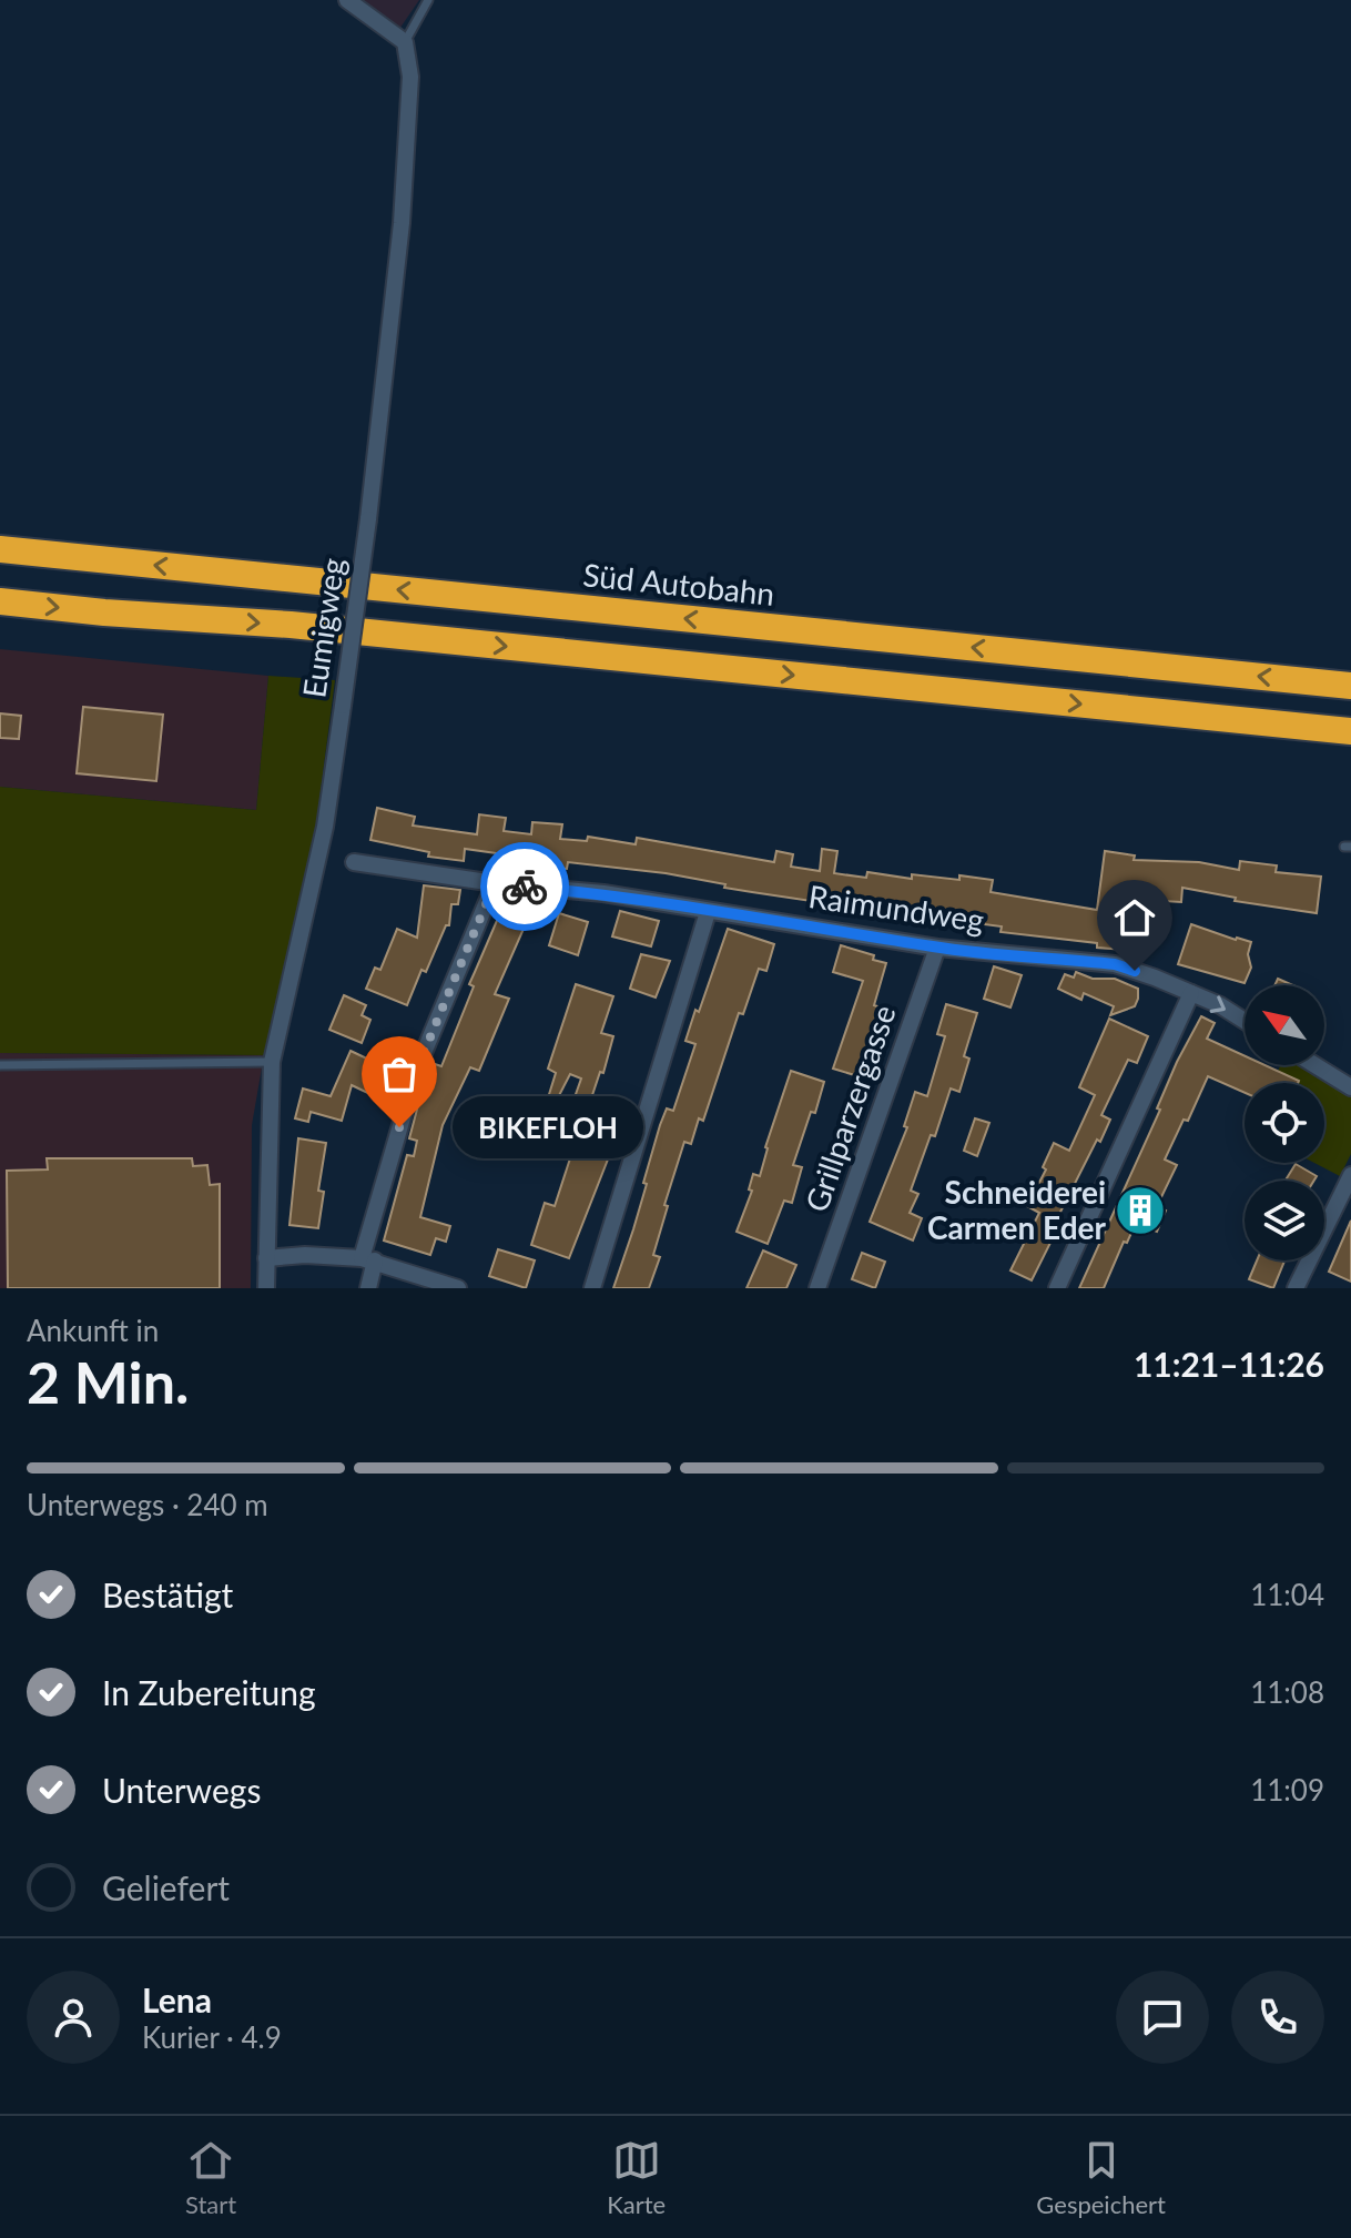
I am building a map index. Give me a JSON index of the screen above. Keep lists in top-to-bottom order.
{
  "streets": {
    "highway": ["Süd Autobahn"],
    "street": ["Eumigweg", "Raimundweg", "Grillparzergasse"]
  },
  "crossings": [
    ["Raimundweg", "Grillparzergasse"]
  ],
  "places": {
    "other": ["BIKEFLOH"],
    "building": ["Schneiderei Carmen Eder"]
  },
  "north": "top left",
  "page": {
    "bubble": "BIKEFLOH",
    "heading": ["2 Min.", "Ankunft in", "11:21–11:26"],
    "panel": ["Lena", "Kurier · 4.9"],
    "bar": "Unterwegs · 240 m",
    "list": [
      ["Bestätigt", "11:04"],
      ["In Zubereitung", "11:08"],
      ["Unterwegs", "11:09"],
      "Geliefert"
    ],
    "tabs": ["Start", "Karte", "Gespeichert"]
  }
}
